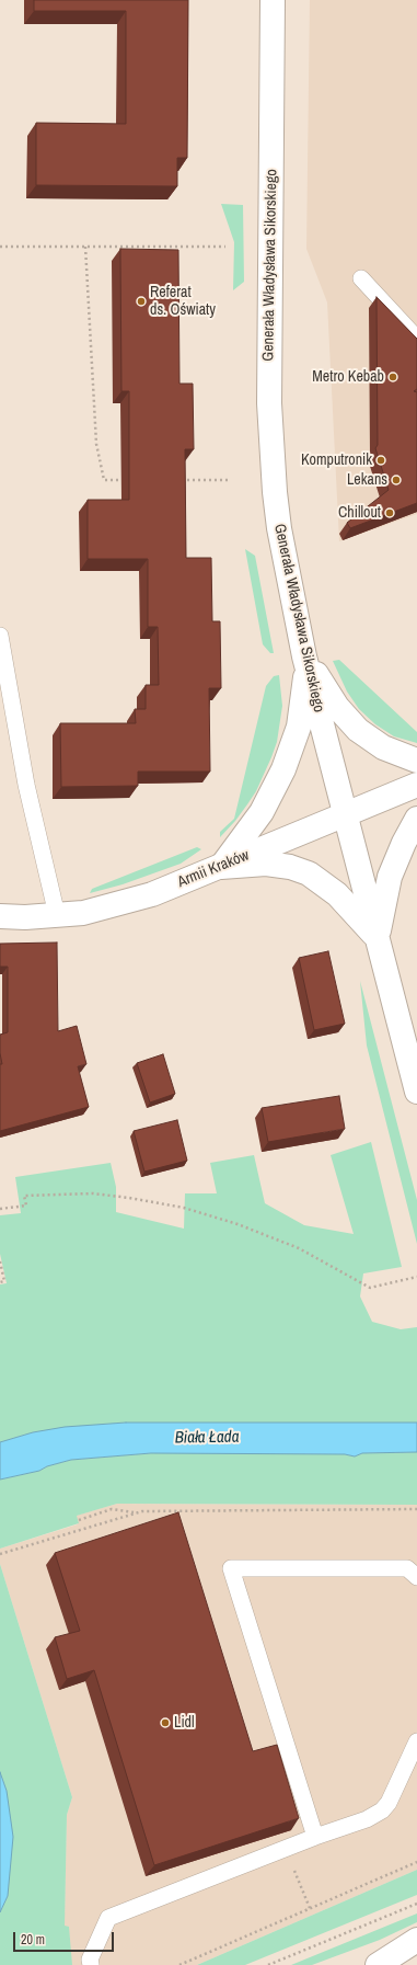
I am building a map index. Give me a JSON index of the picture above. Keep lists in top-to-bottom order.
{
  "streets": {
    "street": ["Generała Władysława Sikorskiego", "Armii Kraków"]
  },
  "crossings": [
    ["Generała Władysława Sikorskiego", "Armii Kraków"]
  ],
  "water": ["Biała Łada"],
  "places": [
    "Referat ds. Oświaty",
    "Metro Kebab",
    "Komputronik",
    "Lekans",
    "Chillout",
    "Lidl"
  ],
  "scale_bar": "20 m"
}
